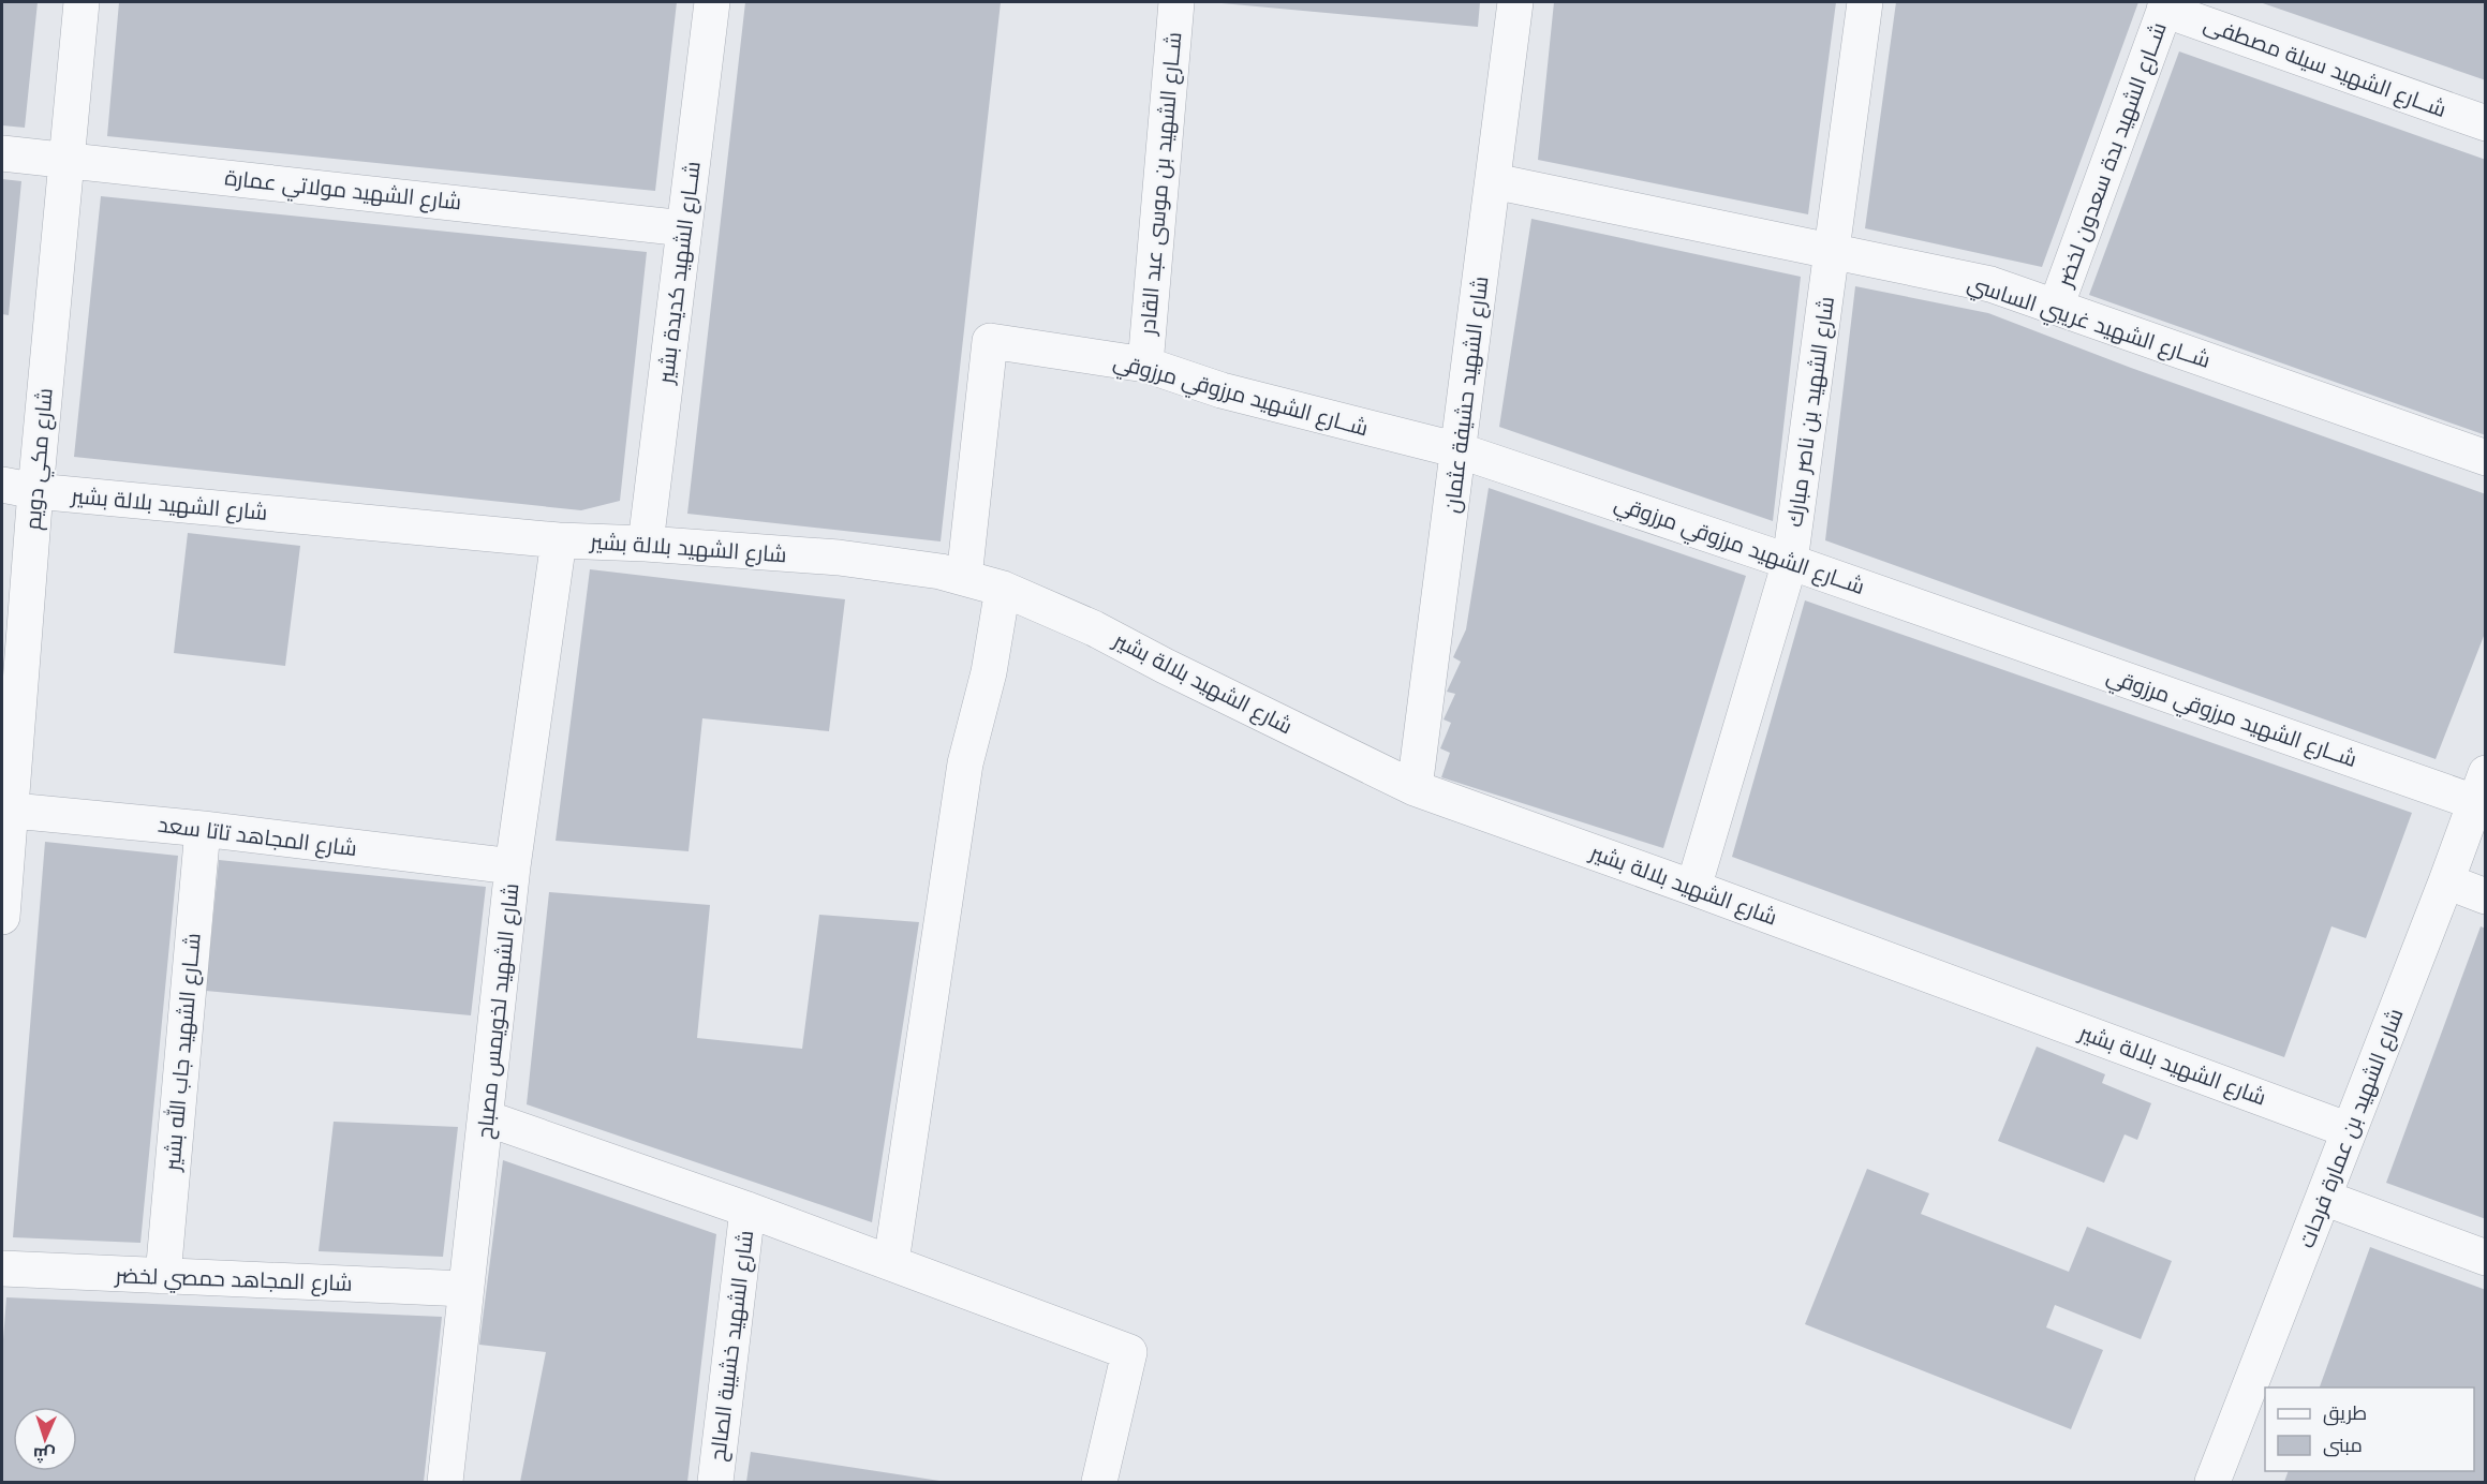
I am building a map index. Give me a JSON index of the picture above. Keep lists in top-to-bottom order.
{
  "streets": {
    "street": [
      "شــارع الشهيد سيلة مصطفى",
      "شــارع الشهيد بدة سعدون لخضر",
      "شــارع الشهيد بن موسى عبد القادر",
      "شارع الشهيد مولاتي عمارة",
      "شــارع الشهيد كديدة بشير",
      "شــارع الشهيد غريبي الساسي",
      "شــارع الشهيد مرزوقي مرزوقي",
      "شارع الشهيد حشيفة عثمان",
      "شارع الشهيد بن ناصر مبارك",
      "شارع مكي دويم",
      "شارع الشهيد بلالة بشير",
      "شارع المجاهد تاتا سعد",
      "شارع الشهيد لخويمس مصباح",
      "شــارع الشهيد جاب الله بشير",
      "شارع الشهيد بن عمارة فرحات",
      "شارع المجاهد حمصي لخضر",
      "شارع الشهيد خشيبة الصالح"
    ]
  },
  "crossings": [
    ["شــارع الشهيد سيلة مصطفى", "شــارع الشهيد بدة سعدون لخضر"],
    ["شــارع الشهيد بدة سعدون لخضر", "شــارع الشهيد غريبي الساسي"],
    ["شــارع الشهيد بن موسى عبد القادر", "شــارع الشهيد مرزوقي مرزوقي"],
    ["شارع الشهيد مولاتي عمارة", "شــارع الشهيد كديدة بشير"],
    ["شارع الشهيد مولاتي عمارة", "شارع مكي دويم"],
    ["شــارع الشهيد كديدة بشير", "شارع الشهيد بلالة بشير"],
    ["شــارع الشهيد غريبي الساسي", "شارع الشهيد حشيفة عثمان"],
    ["شــارع الشهيد غريبي الساسي", "شارع الشهيد بن ناصر مبارك"],
    ["شــارع الشهيد مرزوقي مرزوقي", "شارع الشهيد حشيفة عثمان"],
    ["شــارع الشهيد مرزوقي مرزوقي", "شارع الشهيد بن ناصر مبارك"],
    ["شــارع الشهيد مرزوقي مرزوقي", "شارع الشهيد بلالة بشير"],
    ["شــارع الشهيد مرزوقي مرزوقي", "شارع الشهيد بن عمارة فرحات"],
    ["شارع الشهيد حشيفة عثمان", "شارع الشهيد بلالة بشير"],
    ["شارع الشهيد بن ناصر مبارك", "شارع الشهيد بلالة بشير"],
    ["شارع مكي دويم", "شارع الشهيد بلالة بشير"],
    ["شارع مكي دويم", "شارع المجاهد تاتا سعد"],
    ["شارع الشهيد بلالة بشير", "شارع الشهيد لخويمس مصباح"],
    ["شارع الشهيد بلالة بشير", "شارع الشهيد بن عمارة فرحات"],
    ["شارع المجاهد تاتا سعد", "شارع الشهيد لخويمس مصباح"],
    ["شارع المجاهد تاتا سعد", "شــارع الشهيد جاب الله بشير"],
    ["شارع الشهيد لخويمس مصباح", "شارع المجاهد حمصي لخضر"],
    ["شــارع الشهيد جاب الله بشير", "شارع المجاهد حمصي لخضر"]
  ],
  "legend": ["طريق", "مبنى"],
  "north": "bottom"
}
